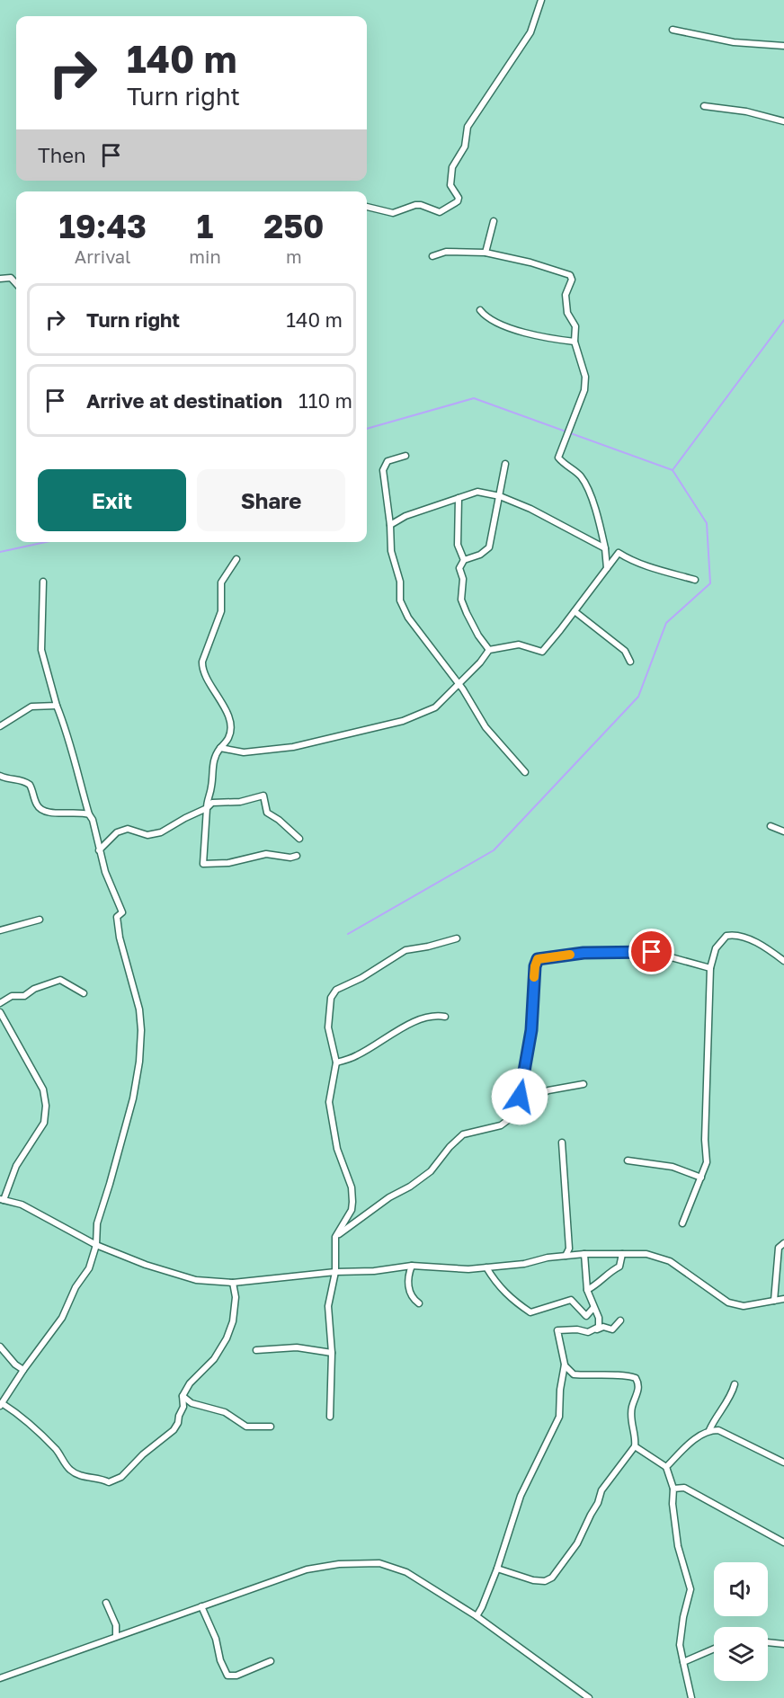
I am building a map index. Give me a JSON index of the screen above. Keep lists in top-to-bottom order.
{
  "page": {
    "turn": ["140 m", "Turn right"],
    "then": "Then",
    "eta": [
      "19:43",
      "Arrival",
      "1",
      "min",
      "250",
      "m"
    ],
    "list": [
      {
        "name": "Turn right",
        "value": "140 m"
      },
      {
        "name": "Arrive at destination",
        "value": "110 m"
      }
    ],
    "buttons": ["Exit", "Share"]
  }
}
